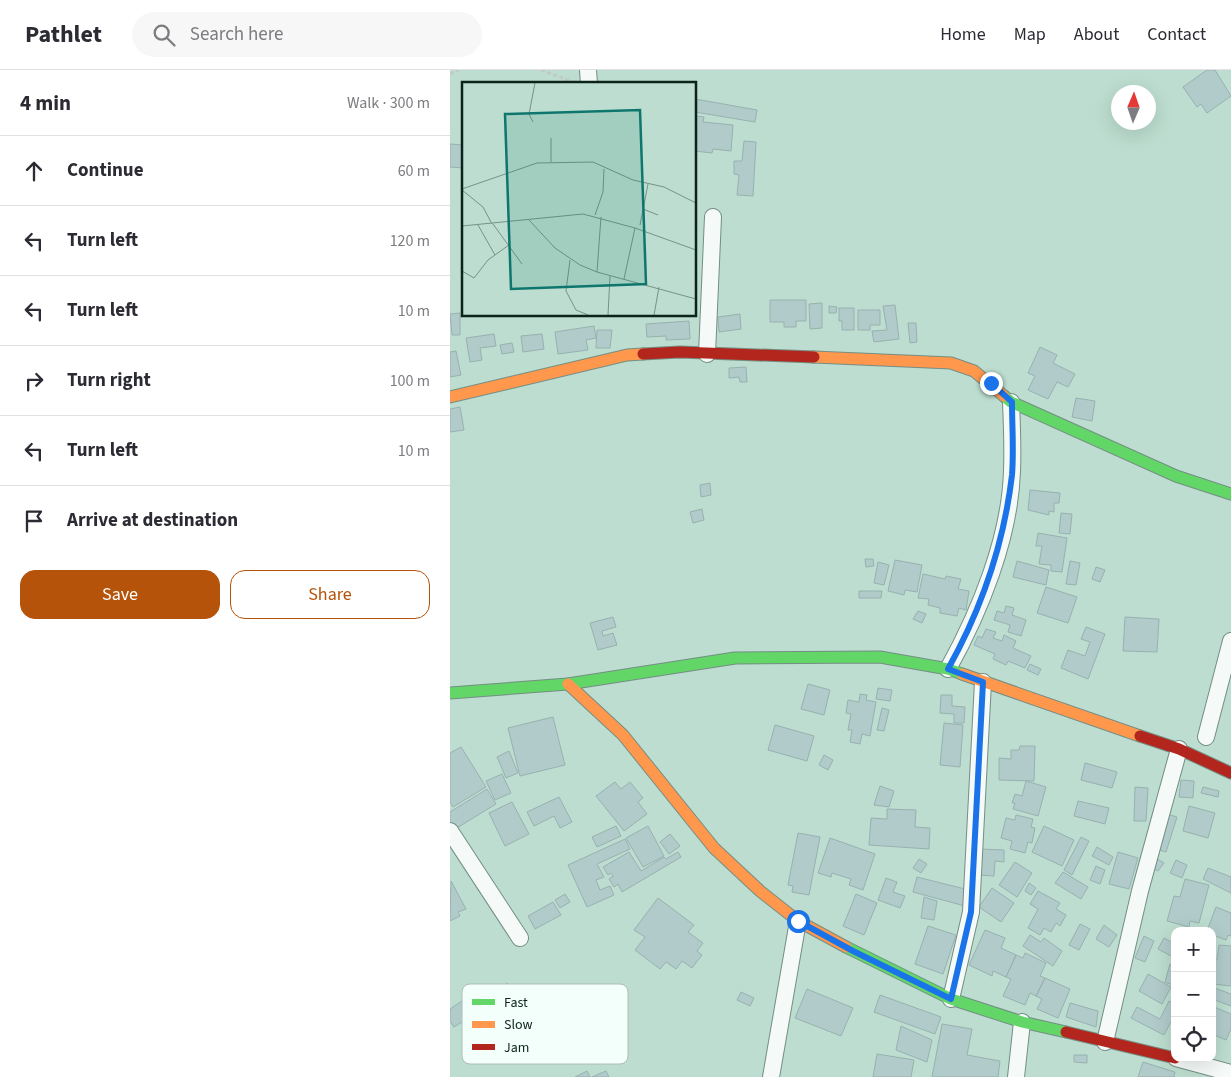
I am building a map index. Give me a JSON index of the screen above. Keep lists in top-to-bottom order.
{
  "legend": ["Fast", "Slow", "Jam"],
  "north": "top",
  "page": {
    "header": "Pathlet",
    "search": "Search here",
    "nav": [
      "Home",
      "Map",
      "About",
      "Contact"
    ],
    "heading": ["4 min", "Walk · 300 m"],
    "list": [
      ["Continue", "60 m"],
      ["Turn left", "120 m"],
      ["Turn left", "10 m"],
      ["Turn right", "100 m"],
      ["Turn left", "10 m"],
      "Arrive at destination"
    ],
    "buttons": ["Save", "Share"],
    "map_buttons": ["+", "−"]
  }
}
